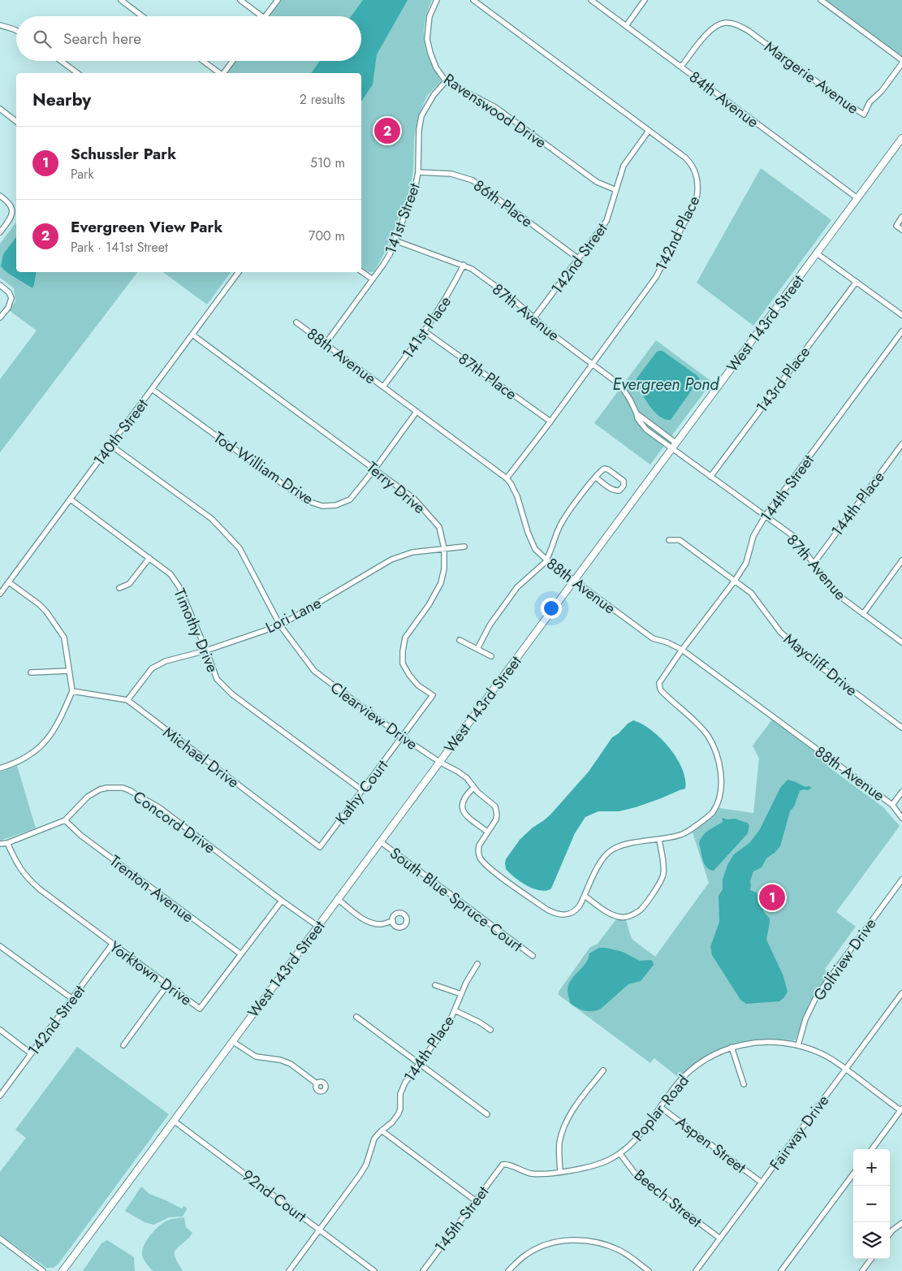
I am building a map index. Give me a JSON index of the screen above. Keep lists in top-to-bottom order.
{
  "streets": {
    "main road": ["West 143rd Street"],
    "street": [
      "Margerie Avenue",
      "84th Avenue",
      "Ravenswood Drive",
      "86th Place",
      "141st Street",
      "142nd Place",
      "142nd Street",
      "87th Avenue",
      "141st Place",
      "88th Avenue",
      "87th Place",
      "143rd Place",
      "140th Street",
      "Tod William Drive",
      "Terry Drive",
      "144th Street",
      "144th Place",
      "Lori Lane",
      "Timothy Drive",
      "Maycliff Drive",
      "Clearview Drive",
      "Michael Drive",
      "Kathy Court",
      "Concord Drive",
      "Trenton Avenue",
      "South Blue Spruce Court",
      "Golfview Drive",
      "Yorktown Drive",
      "Poplar Road",
      "Fairway Drive",
      "Aspen Street",
      "92nd Court",
      "Beech Street",
      "145th Street"
    ]
  },
  "crossings": [
    ["Margerie Avenue", "84th Avenue"],
    ["84th Avenue", "West 143rd Street"],
    ["Ravenswood Drive", "141st Street"],
    ["Ravenswood Drive", "142nd Street"],
    ["86th Place", "141st Street"],
    ["86th Place", "142nd Street"],
    ["141st Street", "87th Avenue"],
    ["141st Street", "88th Avenue"],
    ["142nd Place", "142nd Street"],
    ["142nd Place", "87th Avenue"],
    ["142nd Place", "88th Avenue"],
    ["142nd Place", "87th Place"],
    ["142nd Street", "87th Avenue"],
    ["142nd Street", "Yorktown Drive"],
    ["87th Avenue", "West 143rd Street"],
    ["87th Avenue", "141st Place"],
    ["87th Avenue", "143rd Place"],
    ["87th Avenue", "144th Street"],
    ["87th Avenue", "144th Place"],
    ["West 143rd Street", "88th Avenue"],
    ["West 143rd Street", "Clearview Drive"],
    ["West 143rd Street", "Concord Drive"],
    ["West 143rd Street", "South Blue Spruce Court"],
    ["West 143rd Street", "92nd Court"],
    ["141st Place", "88th Avenue"],
    ["141st Place", "87th Place"],
    ["88th Avenue", "Tod William Drive"],
    ["88th Avenue", "144th Street"],
    ["88th Avenue", "Clearview Drive"],
    ["140th Street", "Tod William Drive"],
    ["140th Street", "Terry Drive"],
    ["140th Street", "Timothy Drive"],
    ["140th Street", "Clearview Drive"],
    ["Tod William Drive", "Terry Drive"],
    ["Terry Drive", "Lori Lane"],
    ["Terry Drive", "Clearview Drive"],
    ["Terry Drive", "Kathy Court"],
    ["144th Street", "Maycliff Drive"],
    ["144th Street", "Clearview Drive"],
    ["144th Place", "92nd Court"],
    ["Lori Lane", "Timothy Drive"],
    ["Lori Lane", "Clearview Drive"],
    ["Lori Lane", "Michael Drive"],
    ["Timothy Drive", "Kathy Court"],
    ["Clearview Drive", "Kathy Court"],
    ["Michael Drive", "Kathy Court"],
    ["Concord Drive", "Trenton Avenue"],
    ["Concord Drive", "Yorktown Drive"],
    ["Trenton Avenue", "Yorktown Drive"],
    ["Golfview Drive", "Poplar Road"],
    ["Poplar Road", "Fairway Drive"],
    ["Poplar Road", "Aspen Street"],
    ["Poplar Road", "Beech Street"],
    ["Poplar Road", "145th Street"],
    ["Fairway Drive", "Aspen Street"],
    ["Fairway Drive", "Beech Street"]
  ],
  "water": ["Evergreen Pond"],
  "page": {
    "search": "Search here",
    "heading": ["Nearby", "2 results"],
    "pins": ["2", "1"],
    "list": [
      {
        "mark": "1",
        "name": "Schussler Park",
        "note": "Park",
        "value": "510 m"
      },
      {
        "mark": "2",
        "name": "Evergreen View Park",
        "note": "Park · 141st Street",
        "value": "700 m"
      }
    ],
    "map_buttons": ["+", "−"]
  }
}
